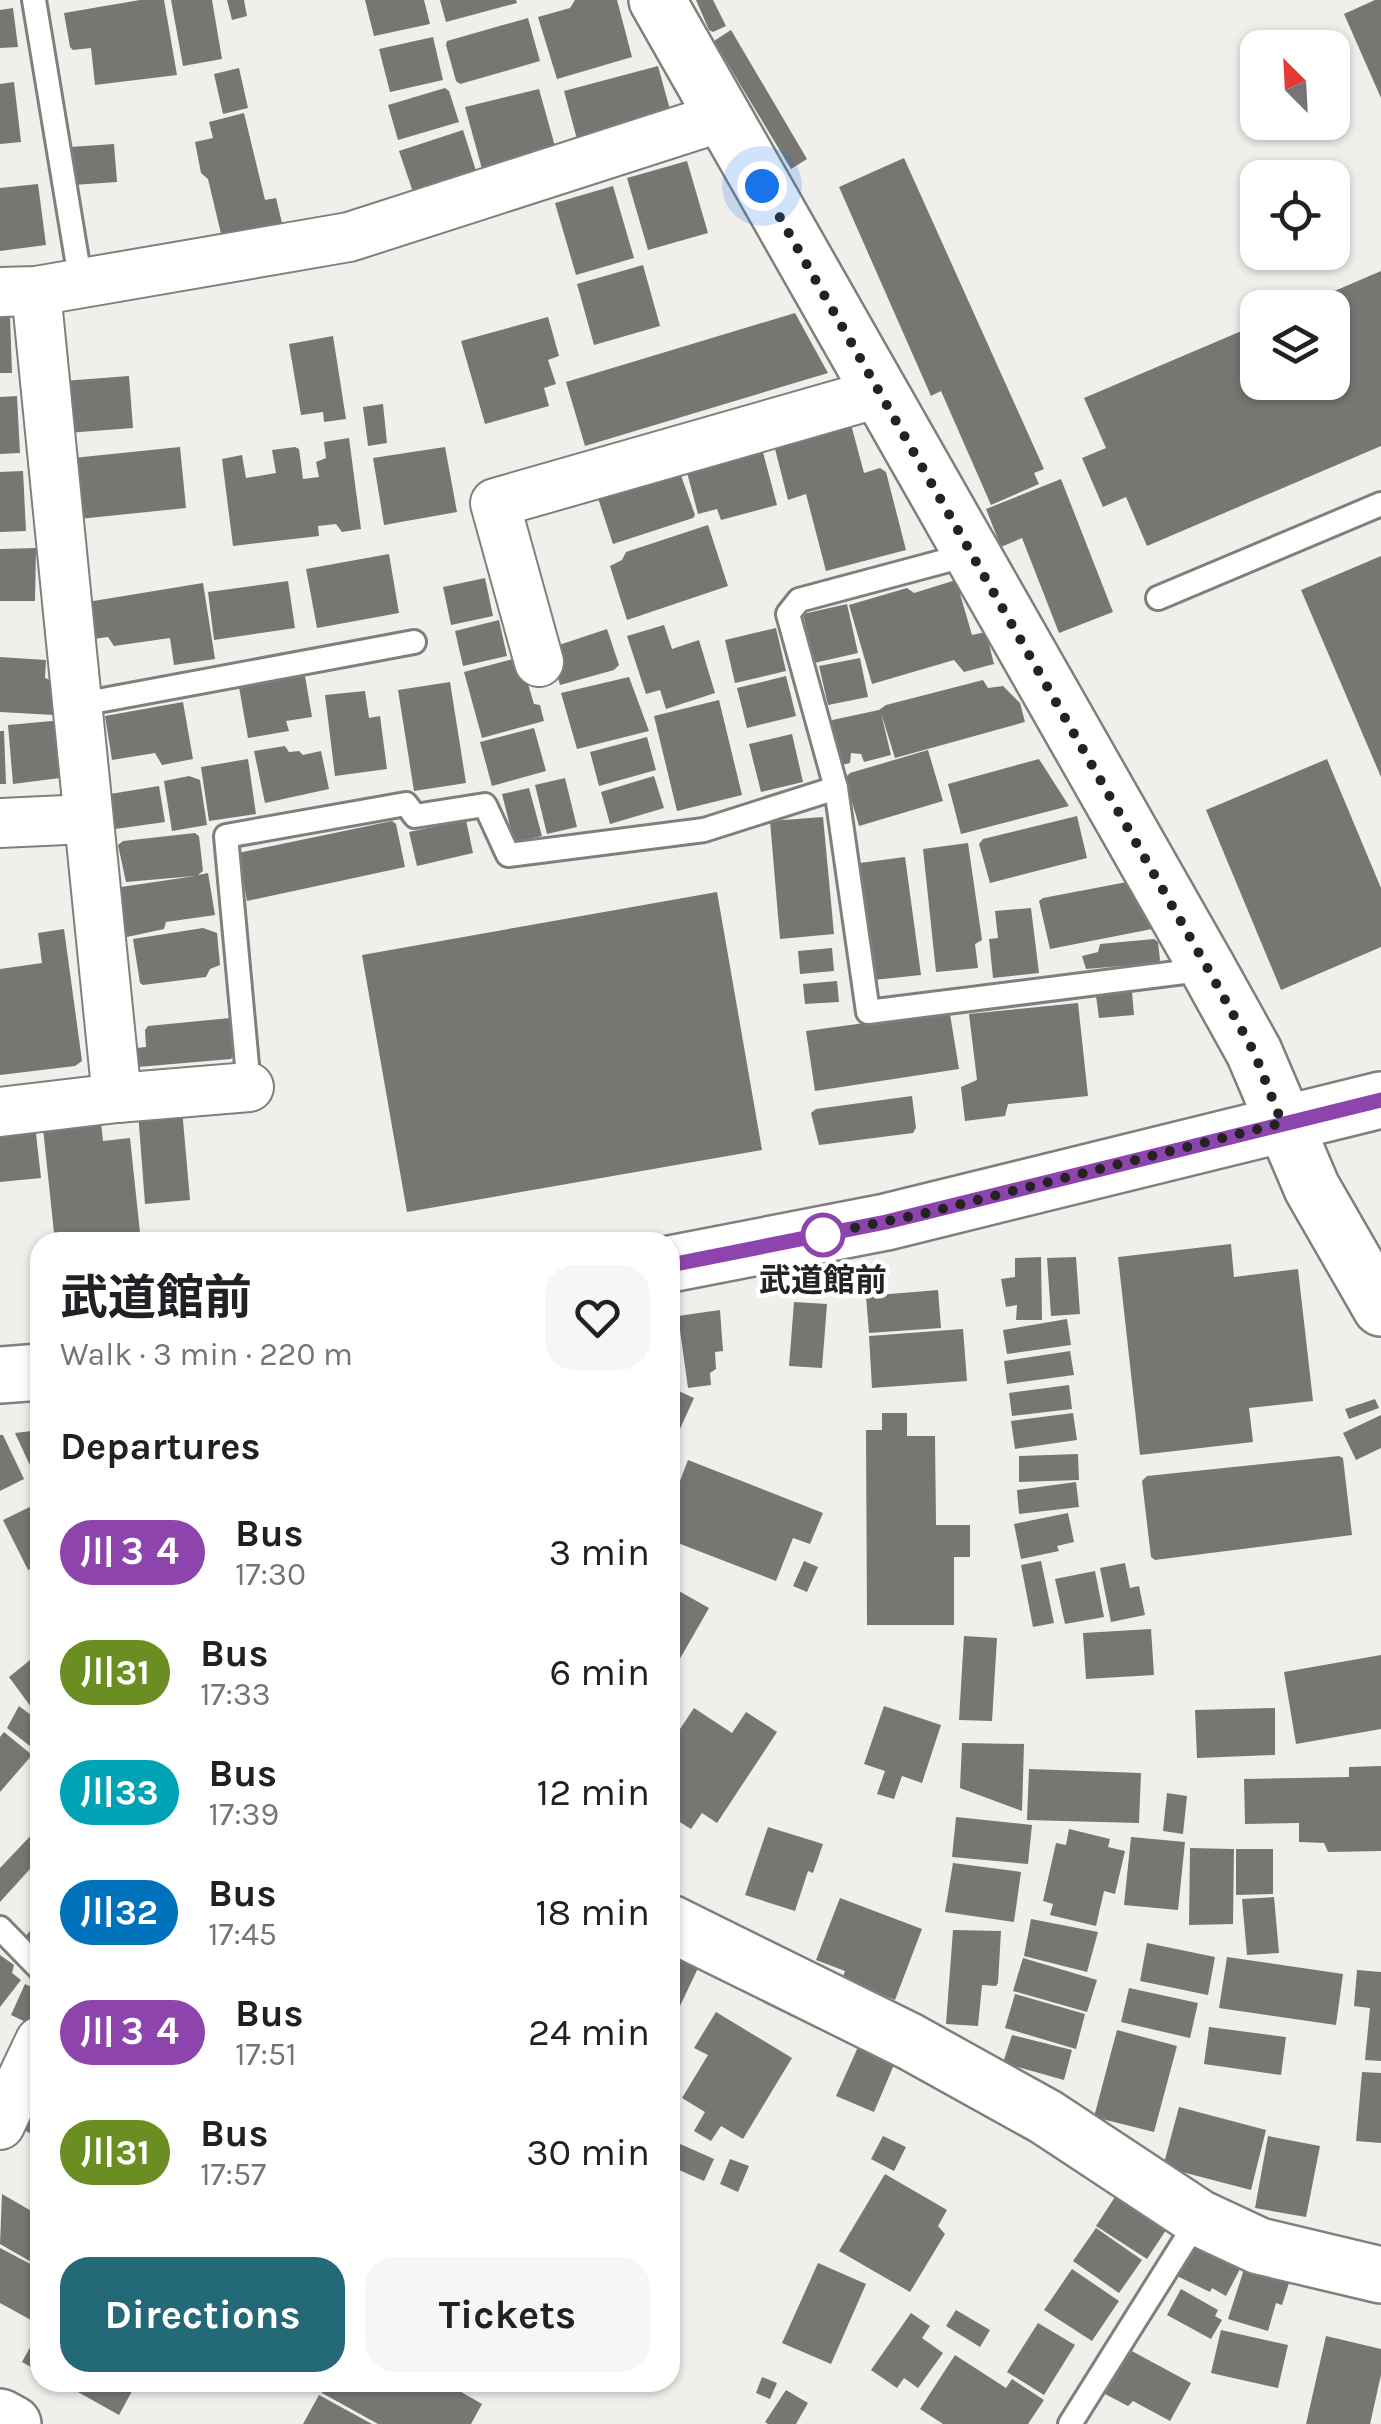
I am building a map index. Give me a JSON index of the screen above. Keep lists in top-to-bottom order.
{
  "places": ["武道館前"],
  "lines": ["bus line 川３４"],
  "north": "top left",
  "page": {
    "heading": [
      ["武道館前", "Walk · 3 min · 220 m"],
      "Departures"
    ],
    "list": [
      {
        "mark": "川３４",
        "name": "Bus",
        "note": "17:30",
        "value": "3 min"
      },
      {
        "mark": "川31",
        "name": "Bus",
        "note": "17:33",
        "value": "6 min"
      },
      {
        "mark": "川33",
        "name": "Bus",
        "note": "17:39",
        "value": "12 min"
      },
      {
        "mark": "川32",
        "name": "Bus",
        "note": "17:45",
        "value": "18 min"
      },
      {
        "mark": "川３４",
        "name": "Bus",
        "note": "17:51",
        "value": "24 min"
      },
      {
        "mark": "川31",
        "name": "Bus",
        "note": "17:57",
        "value": "30 min"
      }
    ],
    "buttons": ["Directions", "Tickets"]
  }
}
